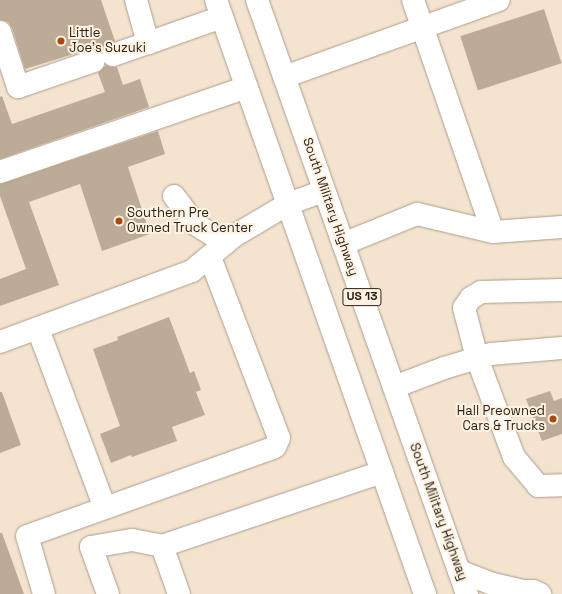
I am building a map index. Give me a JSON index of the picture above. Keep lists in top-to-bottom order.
{
  "streets": {
    "main road": ["South Military Highway", "US 13"]
  },
  "places": ["Little Joe's Suzuki", "Southern Pre Owned Truck Center", "Hall Preowned Cars & Trucks"]
}
